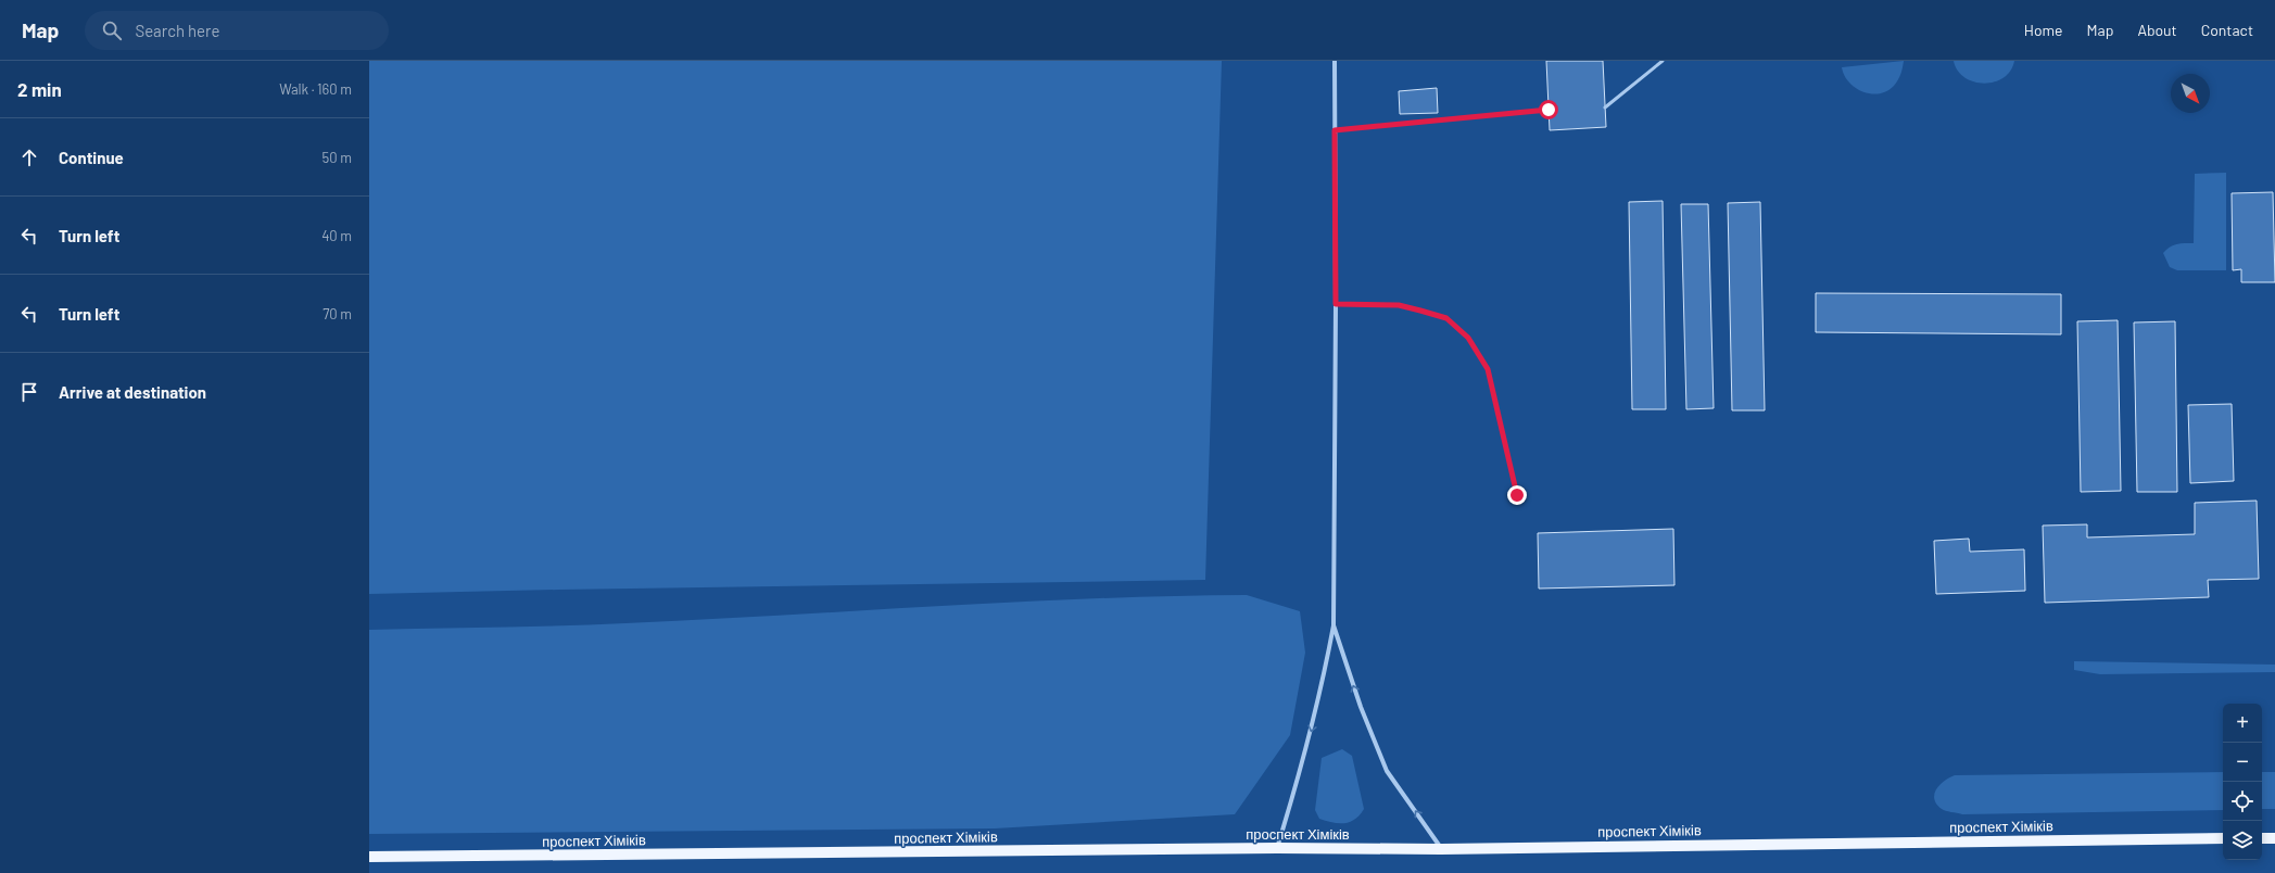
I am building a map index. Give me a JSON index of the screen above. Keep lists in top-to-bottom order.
{
  "streets": {
    "main road": ["проспект Хіміків"]
  },
  "north": "bottom right",
  "page": {
    "header": "Map",
    "search": "Search here",
    "nav": [
      "Home",
      "Map",
      "About",
      "Contact"
    ],
    "heading": ["2 min", "Walk · 160 m"],
    "list": [
      ["Continue", "50 m"],
      ["Turn left", "40 m"],
      ["Turn left", "70 m"],
      "Arrive at destination"
    ],
    "map_buttons": ["+", "−"]
  }
}
